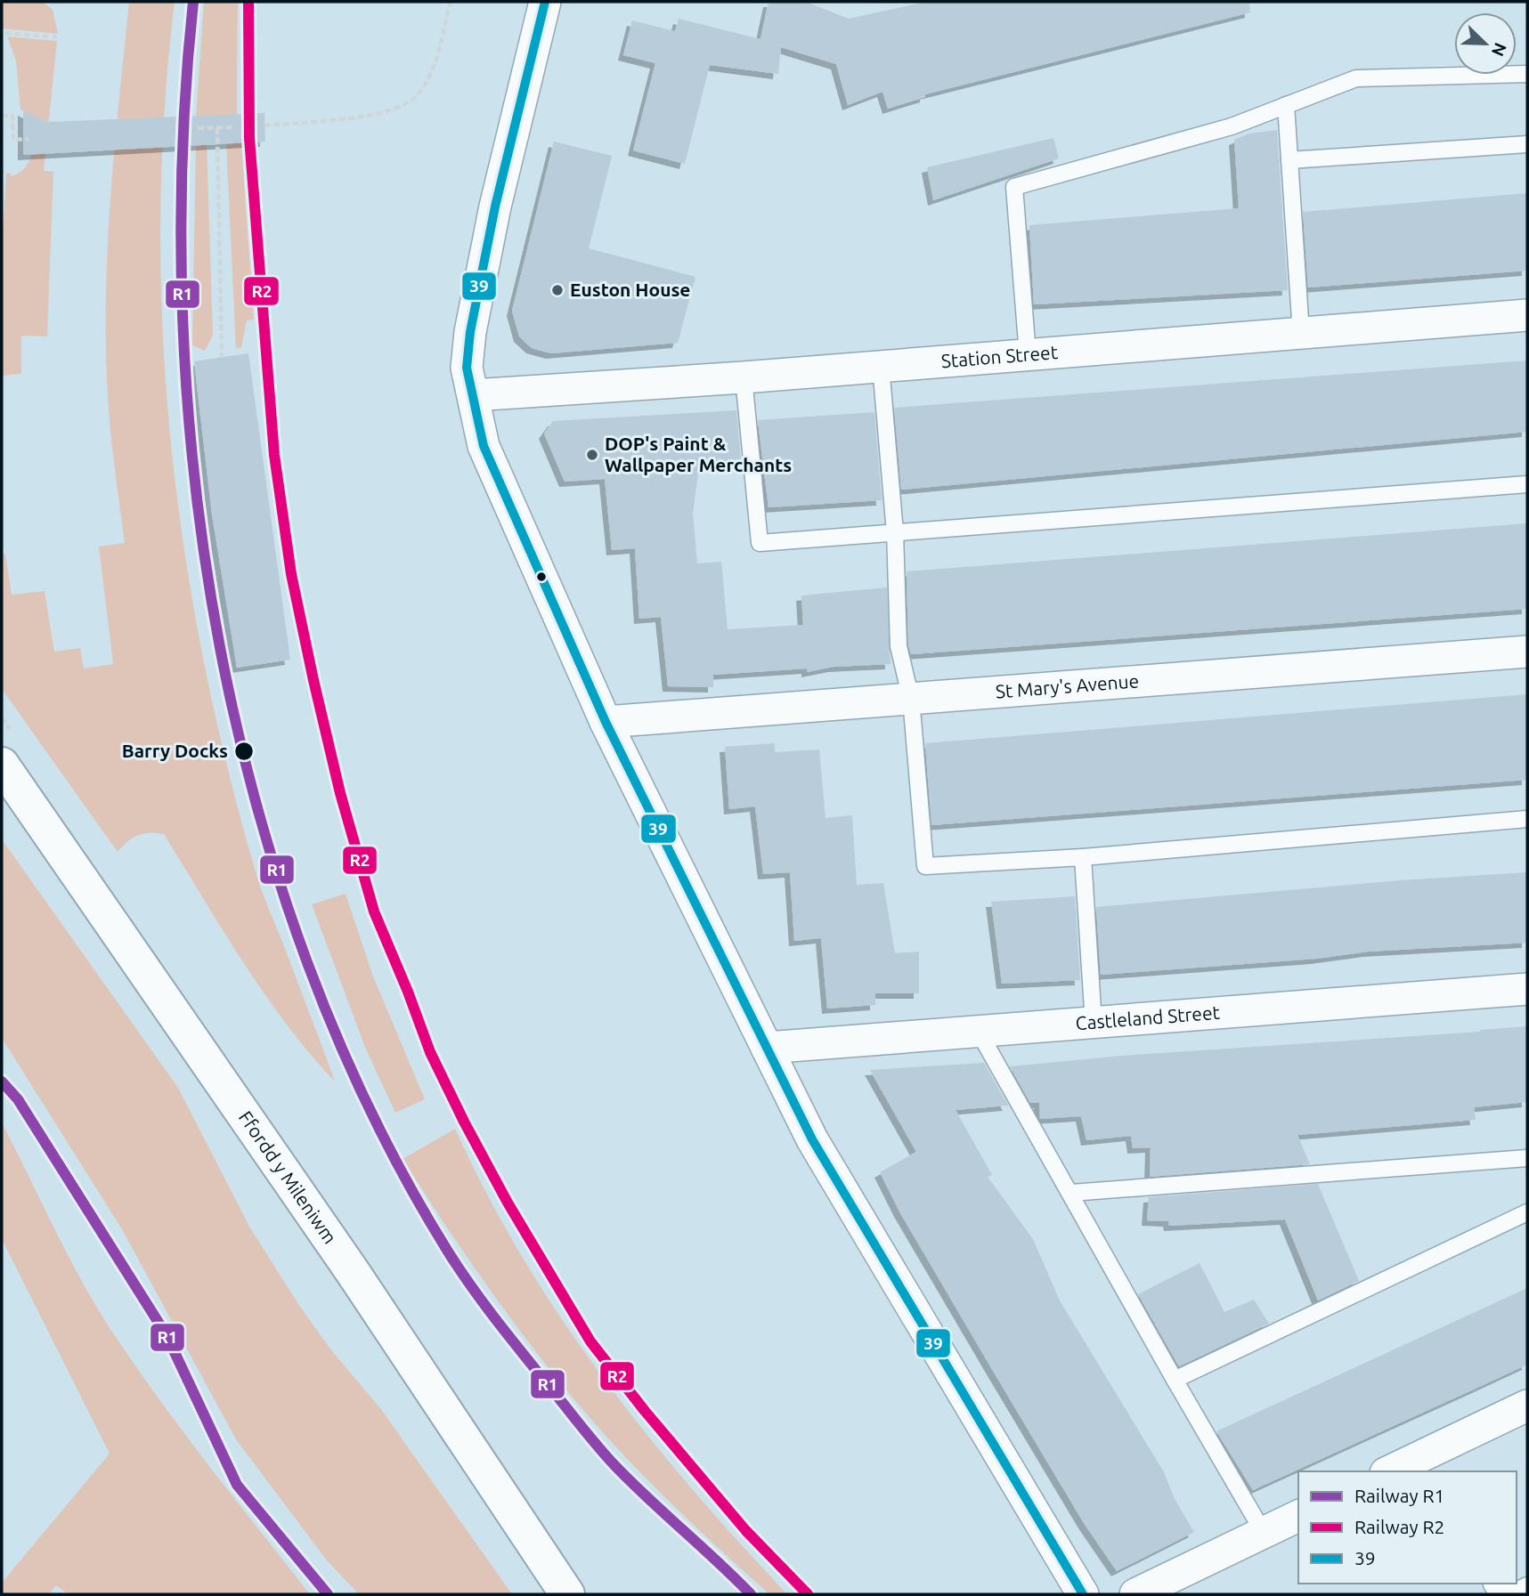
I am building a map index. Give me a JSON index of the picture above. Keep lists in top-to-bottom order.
{
  "streets": {
    "street": [
      "Station Street",
      "St Mary's Avenue",
      "Castleland Street",
      "Ffordd y Mileniwm"
    ]
  },
  "places": ["Euston House", "DOP's Paint & Wallpaper Merchants", "Barry Docks"],
  "lines": ["rail line R1", "rail line R2", "transit line 39"],
  "legend": ["Railway R1", "Railway R2", "39"],
  "north": "bottom right"
}
